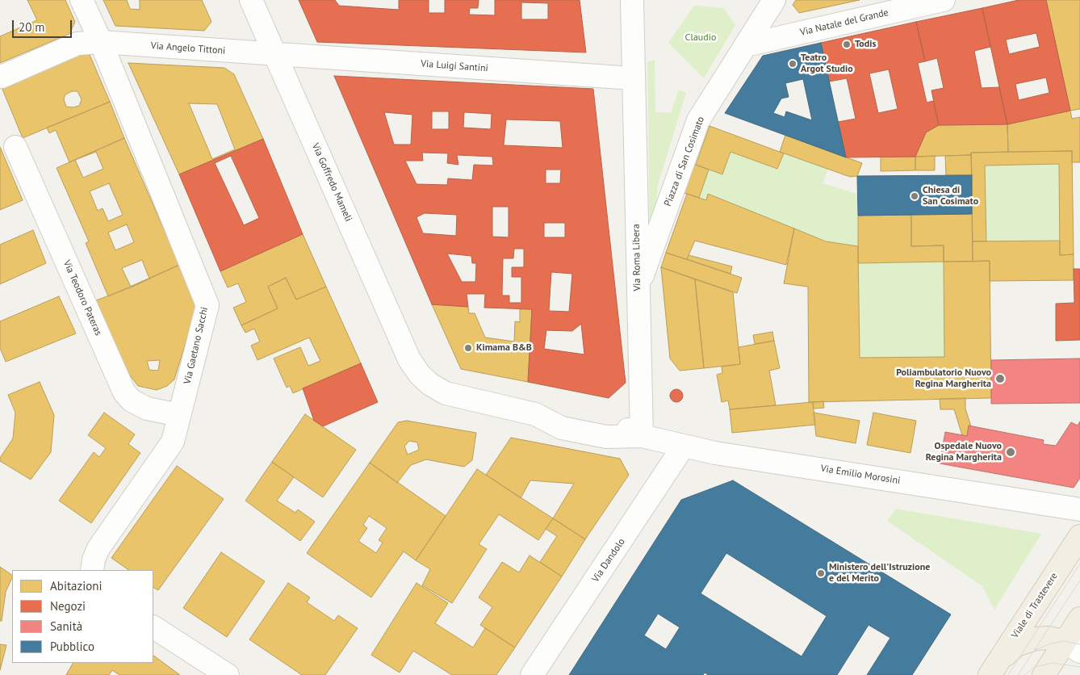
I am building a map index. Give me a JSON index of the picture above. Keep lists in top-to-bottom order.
{
  "streets": {
    "main road": ["Viale di Trastevere"],
    "street": [
      "Via Natale del Grande",
      "Via Angelo Tittoni",
      "Via Luigi Santini",
      "Piazza di San Cosimato",
      "Via Goffredo Mameli",
      "Via Roma Libera",
      "Via Teodoro Pateras",
      "Via Gaetano Sacchi",
      "Via Emilio Morosini",
      "Via Dandolo"
    ]
  },
  "crossings": [
    ["Via Natale del Grande", "Piazza di San Cosimato"],
    ["Via Angelo Tittoni", "Via Luigi Santini"],
    ["Via Angelo Tittoni", "Via Goffredo Mameli"],
    ["Via Angelo Tittoni", "Via Gaetano Sacchi"],
    ["Via Luigi Santini", "Via Goffredo Mameli"],
    ["Via Luigi Santini", "Via Roma Libera"],
    ["Piazza di San Cosimato", "Via Roma Libera"],
    ["Via Goffredo Mameli", "Via Emilio Morosini"],
    ["Via Roma Libera", "Via Emilio Morosini"],
    ["Via Teodoro Pateras", "Via Gaetano Sacchi"],
    ["Via Emilio Morosini", "Via Dandolo"]
  ],
  "parks": ["Claudio"],
  "places": [
    "Todis",
    "Teatro Argot Studio",
    "Chiesa di San Cosimato",
    "Kimama B&B",
    "Poliambulatorio Nuovo Regina Margherita",
    "Ospedale Nuovo Regina Margherita",
    "Ministero dell'Istruzione e del Merito"
  ],
  "legend": [
    "Abitazioni",
    "Negozi",
    "Sanità",
    "Pubblico"
  ],
  "scale_bar": "20 m"
}
